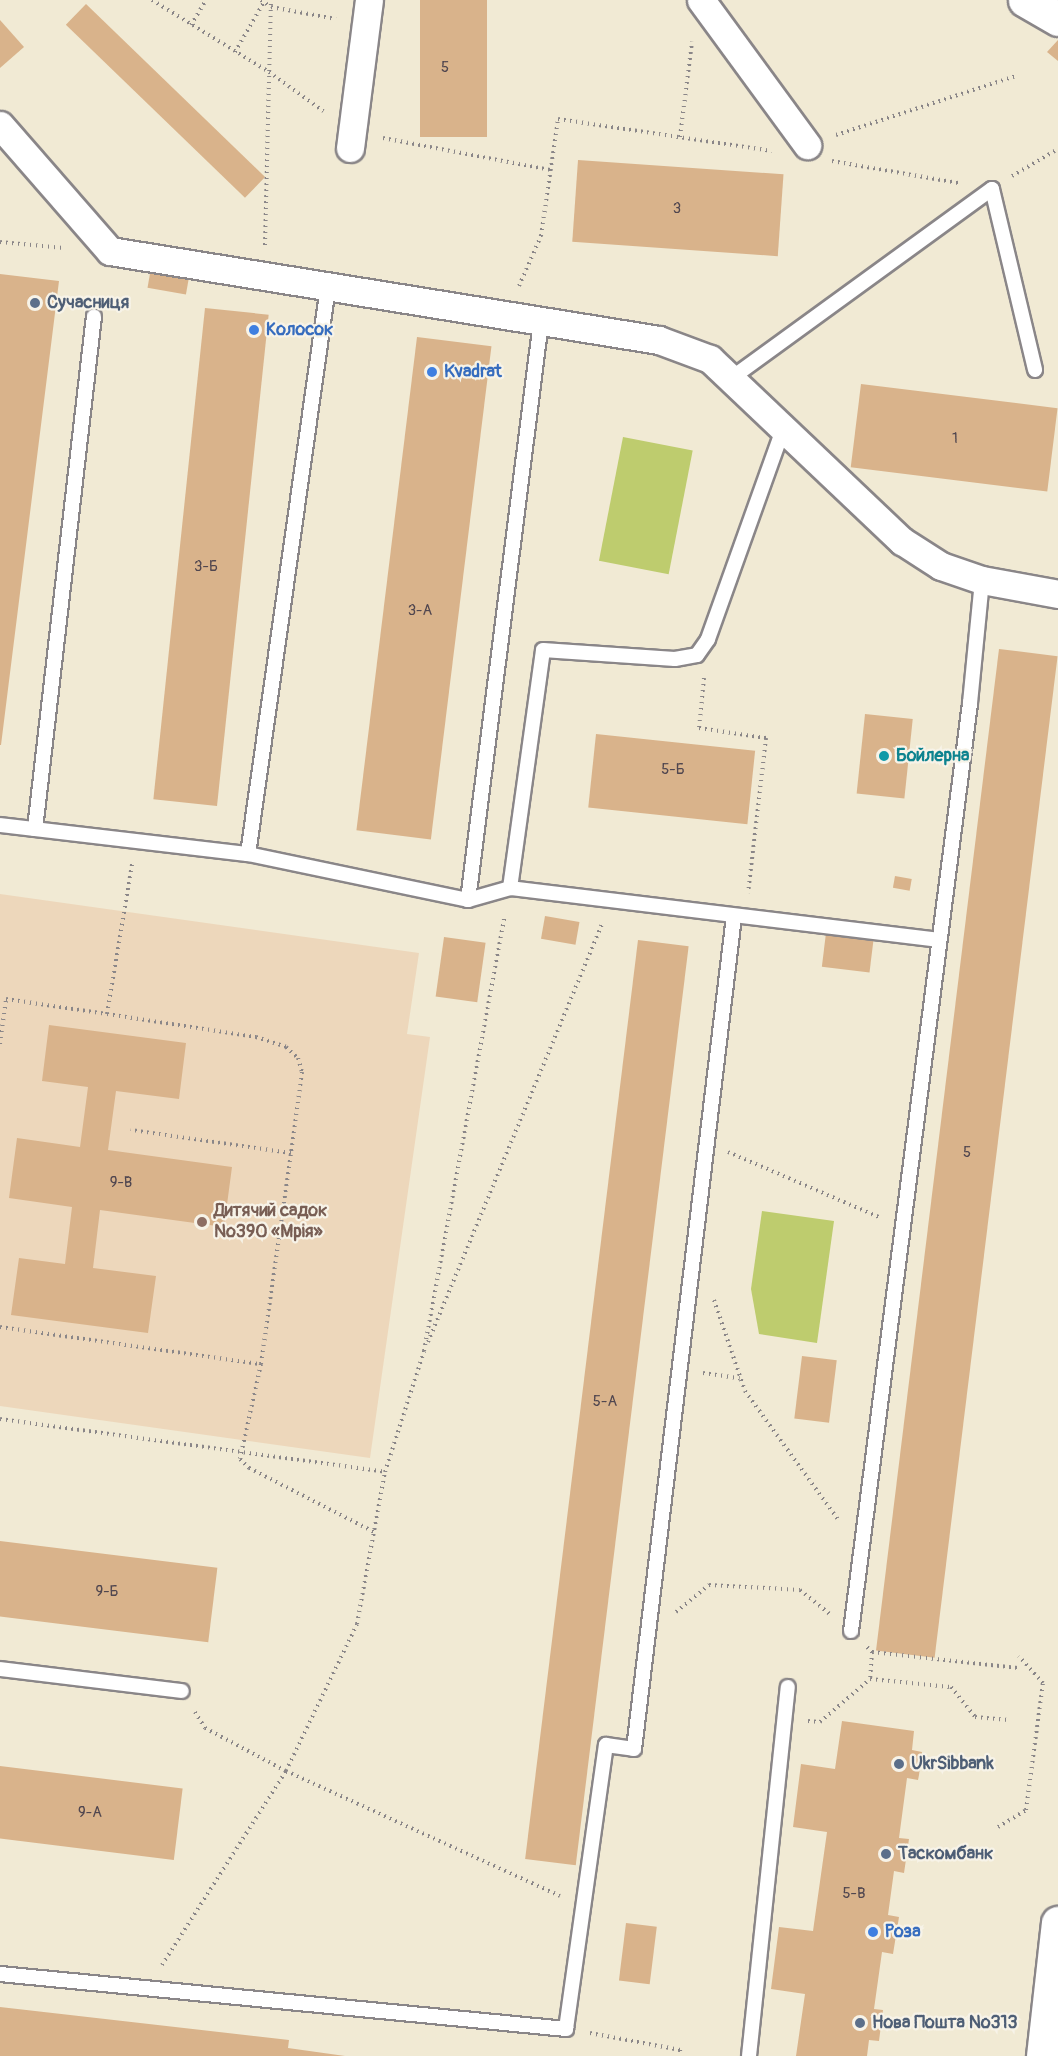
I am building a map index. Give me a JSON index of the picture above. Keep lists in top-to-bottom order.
{
  "places": [
    "Сучасниця",
    "Колосок",
    "Kvadrat",
    "Бойлерна",
    "Дитячий садок №390 «Мрія»",
    "UkrSibbank",
    "Таскомбанк",
    "Роза",
    "Нова Пошта №313"
  ],
  "house_numbers": [
    "5",
    "3",
    "1",
    "3-Б",
    "3-А",
    "5-Б",
    "5",
    "9-В",
    "5-А",
    "9-Б",
    "9-А",
    "5-В"
  ]
}
